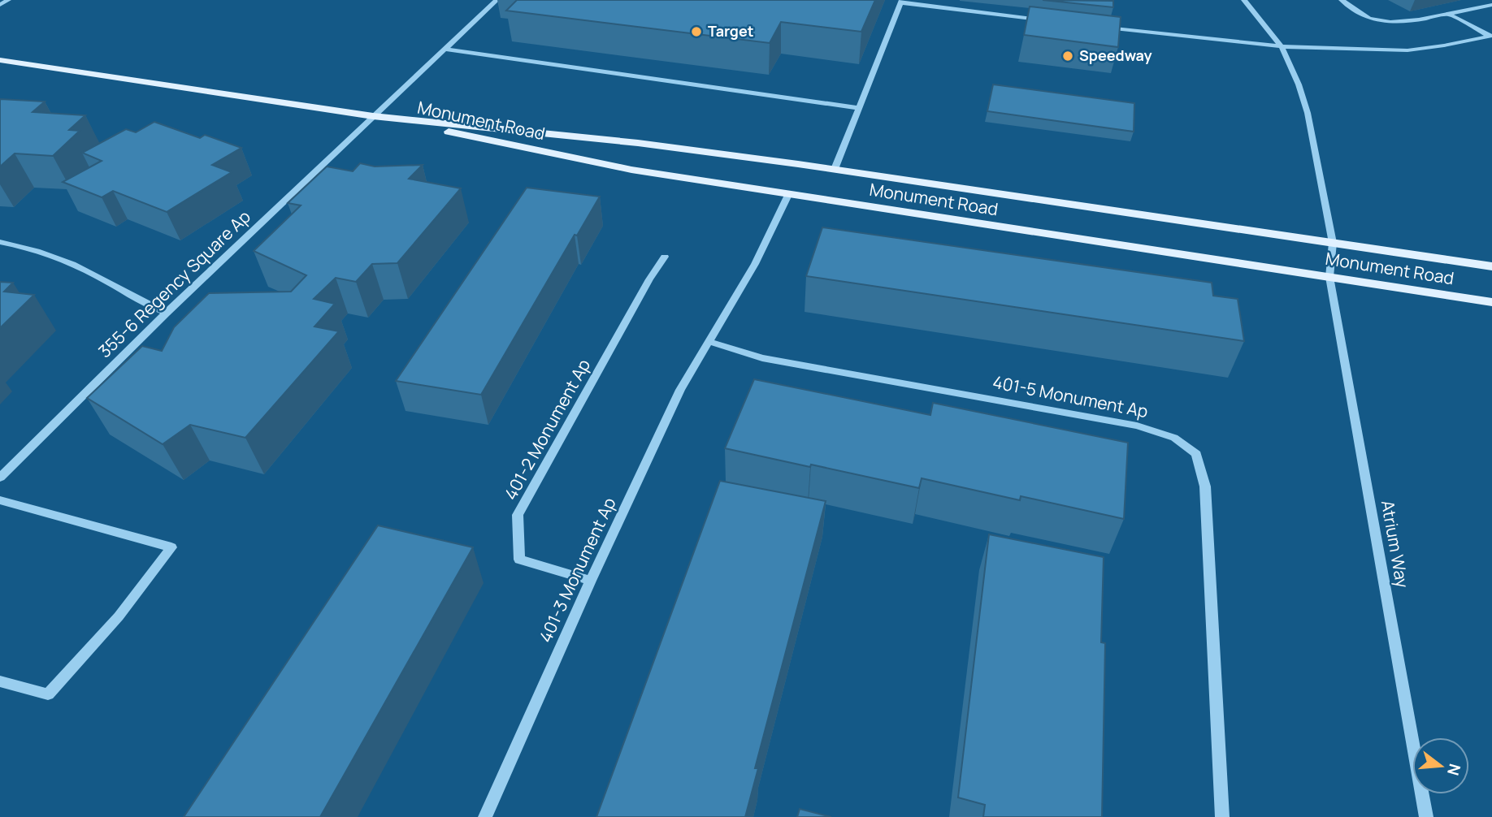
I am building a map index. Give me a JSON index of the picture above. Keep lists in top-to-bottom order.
{
  "streets": {
    "main road": ["Monument Road"],
    "street": [
      "355-6 Regency Square Ap",
      "401-5 Monument Ap",
      "401-2 Monument Ap",
      "Atrium Way",
      "401-3 Monument Ap"
    ]
  },
  "crossings": [
    ["Monument Road", "355-6 Regency Square Ap"],
    ["Monument Road", "Atrium Way"],
    ["401-5 Monument Ap", "401-3 Monument Ap"],
    ["401-2 Monument Ap", "401-3 Monument Ap"]
  ],
  "places": ["Target", "Speedway"],
  "north": "right"
}
